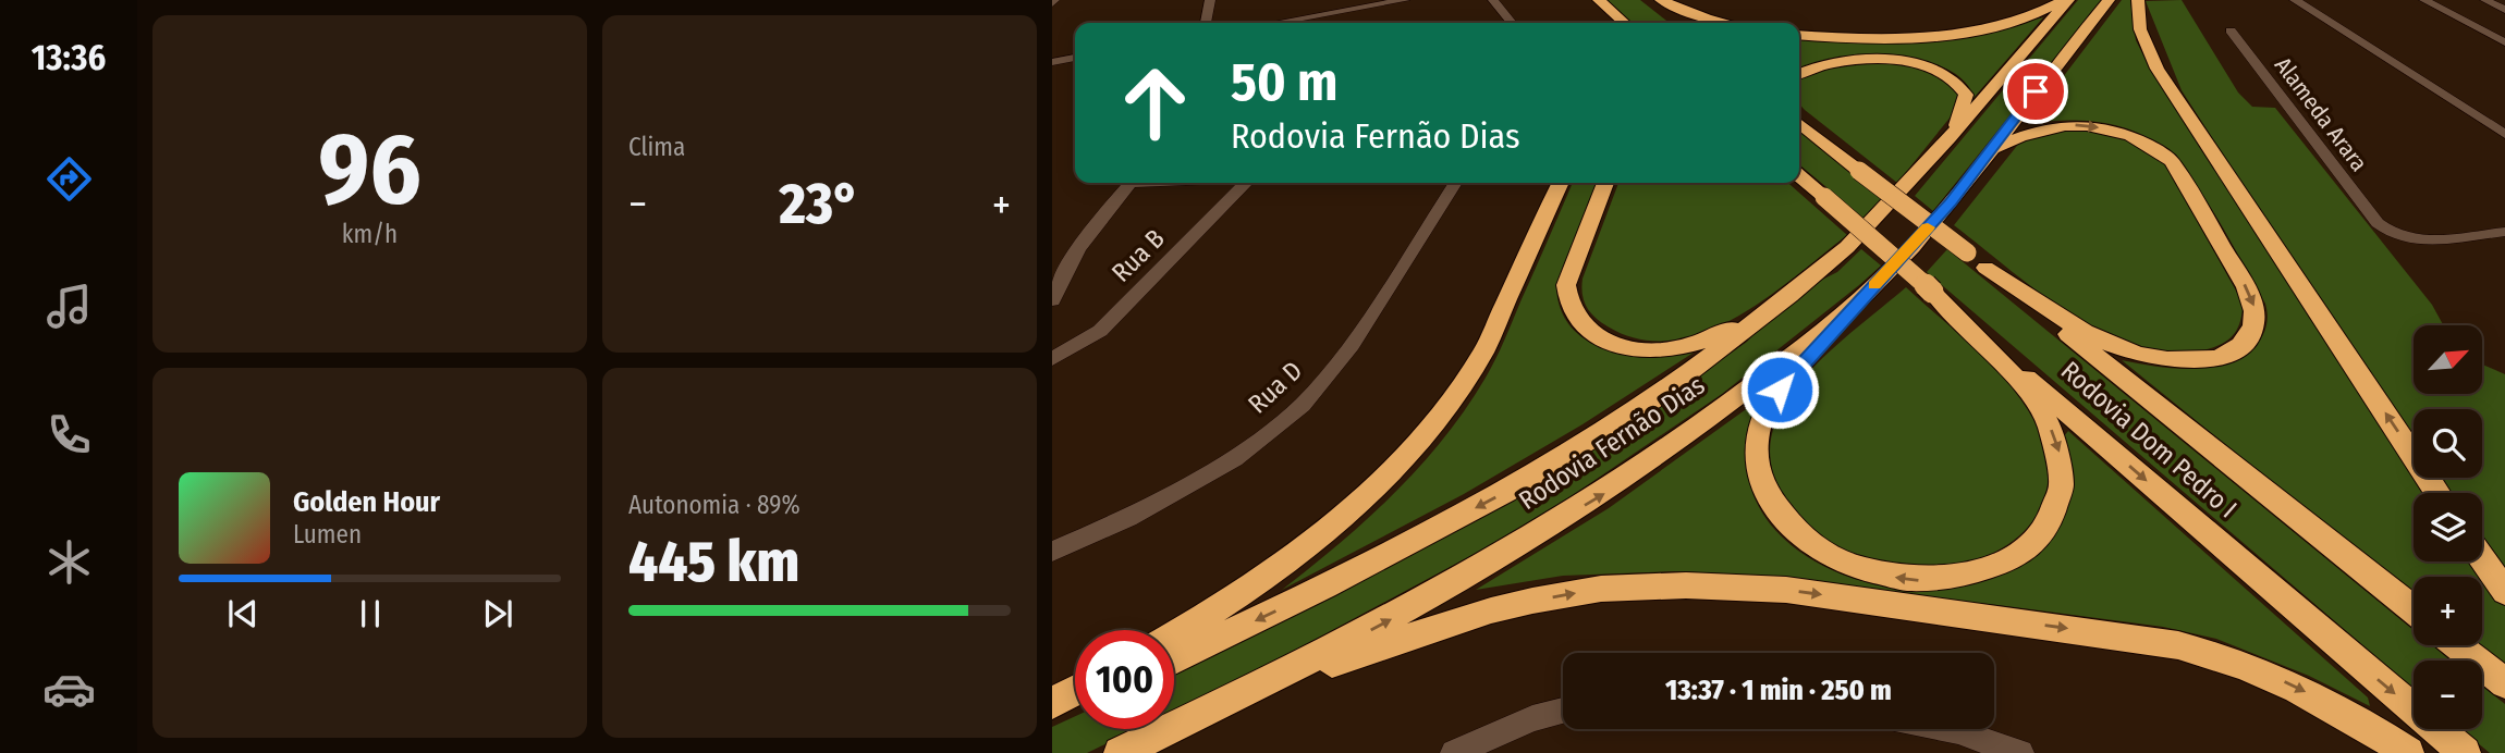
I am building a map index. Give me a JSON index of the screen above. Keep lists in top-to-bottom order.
{
  "streets": {
    "highway": ["Rodovia Dom Pedro I", "Rodovia Fernão Dias"],
    "street": ["Alameda Arara", "Rua B", "Rua D"]
  },
  "north": "top right",
  "page": {
    "tabs": "13:36",
    "tile": [
      ["96", "km/h"],
      "Clima",
      ["Autonomia · 89%", "445 km"]
    ],
    "turn": ["50 m", "Rodovia Fernão Dias"],
    "heat": ["−", "23°", "+"],
    "map_buttons": ["+", "−"],
    "song": ["Golden Hour", "Lumen"],
    "limit": "100",
    "trip": "13:37 · 1 min · 250 m"
  }
}
